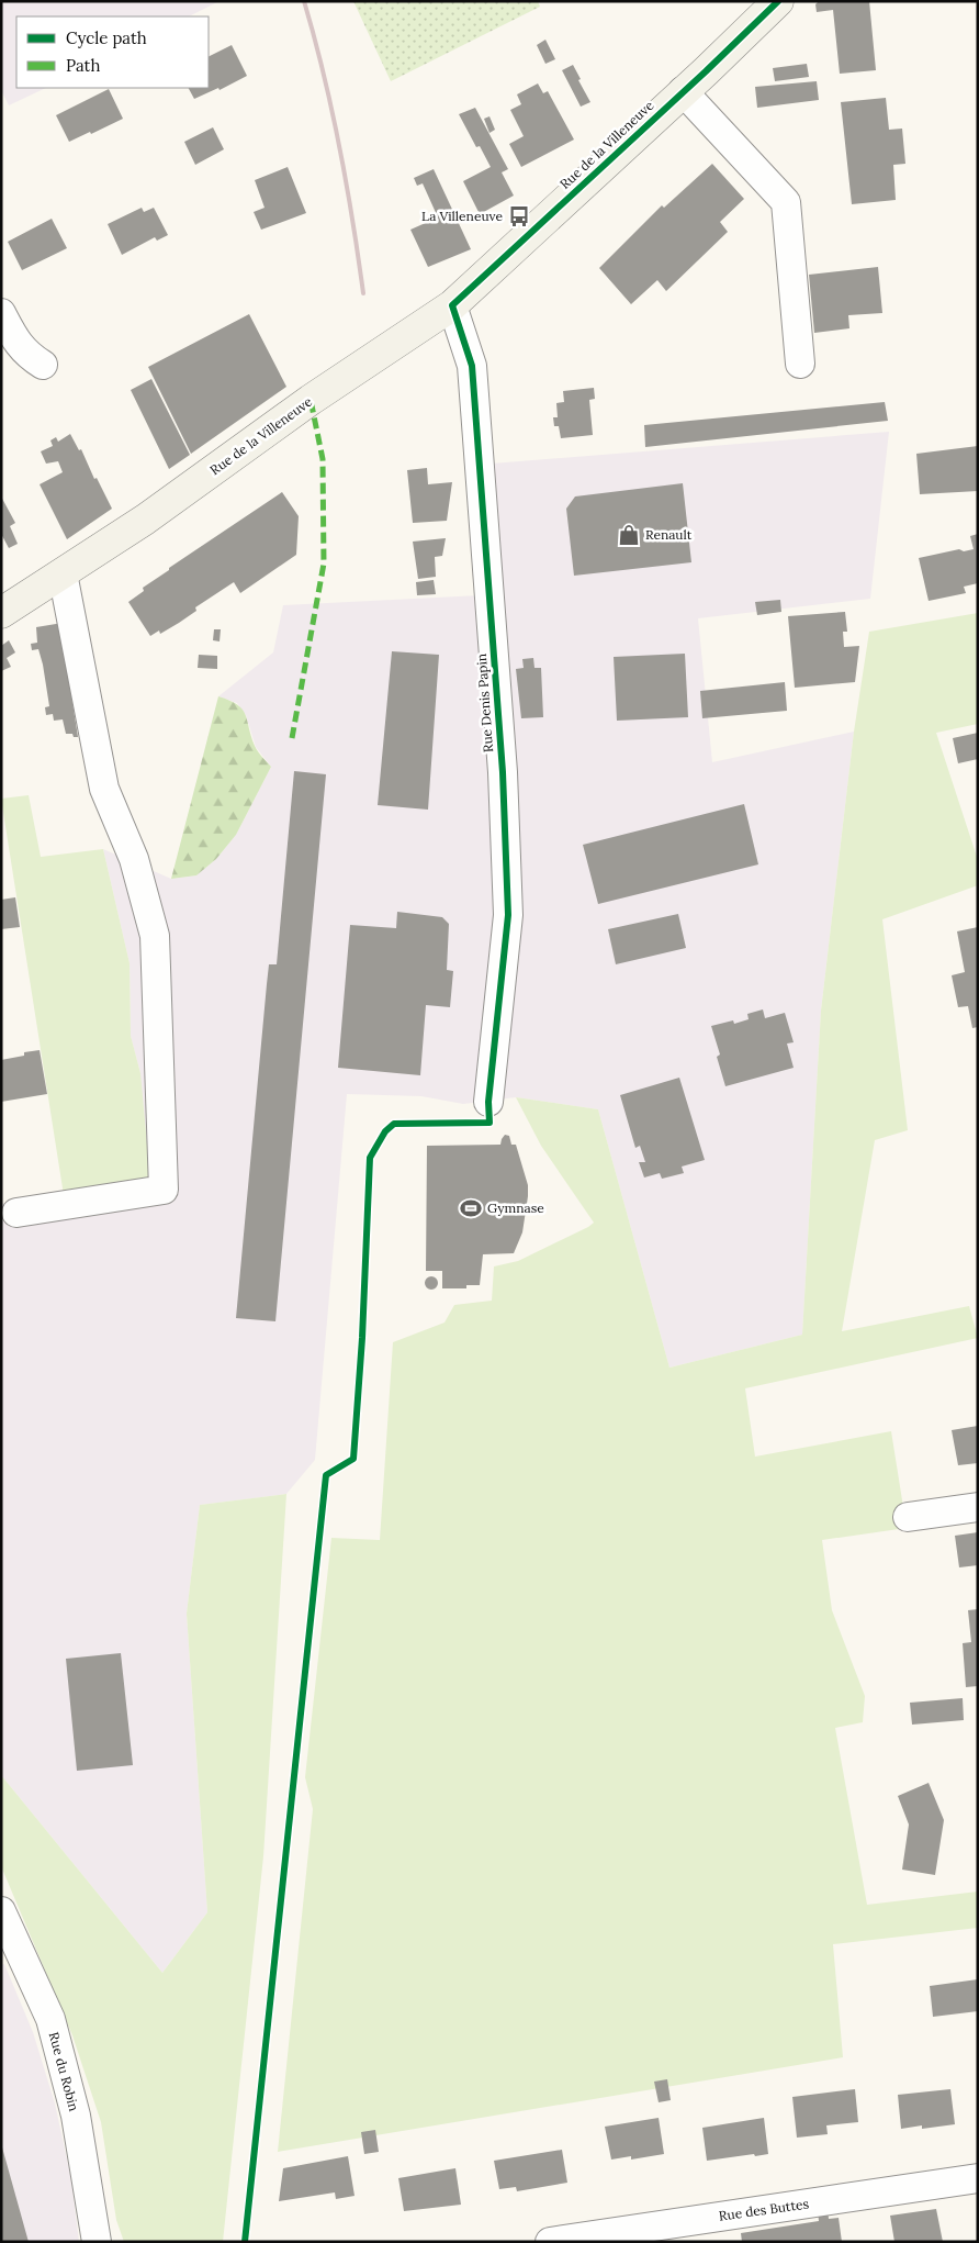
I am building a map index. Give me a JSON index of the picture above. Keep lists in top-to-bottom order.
{
  "streets": {
    "main road": ["Rue de la Villeneuve"],
    "street": ["Rue Denis Papin", "Rue du Robin", "Rue des Buttes"]
  },
  "crossings": [
    ["Rue de la Villeneuve", "Rue Denis Papin"]
  ],
  "places": {
    "bus stop": ["La Villeneuve"],
    "shop": ["Renault"],
    "sports": ["Gymnase"]
  },
  "legend": ["Cycle path", "Path"]
}
